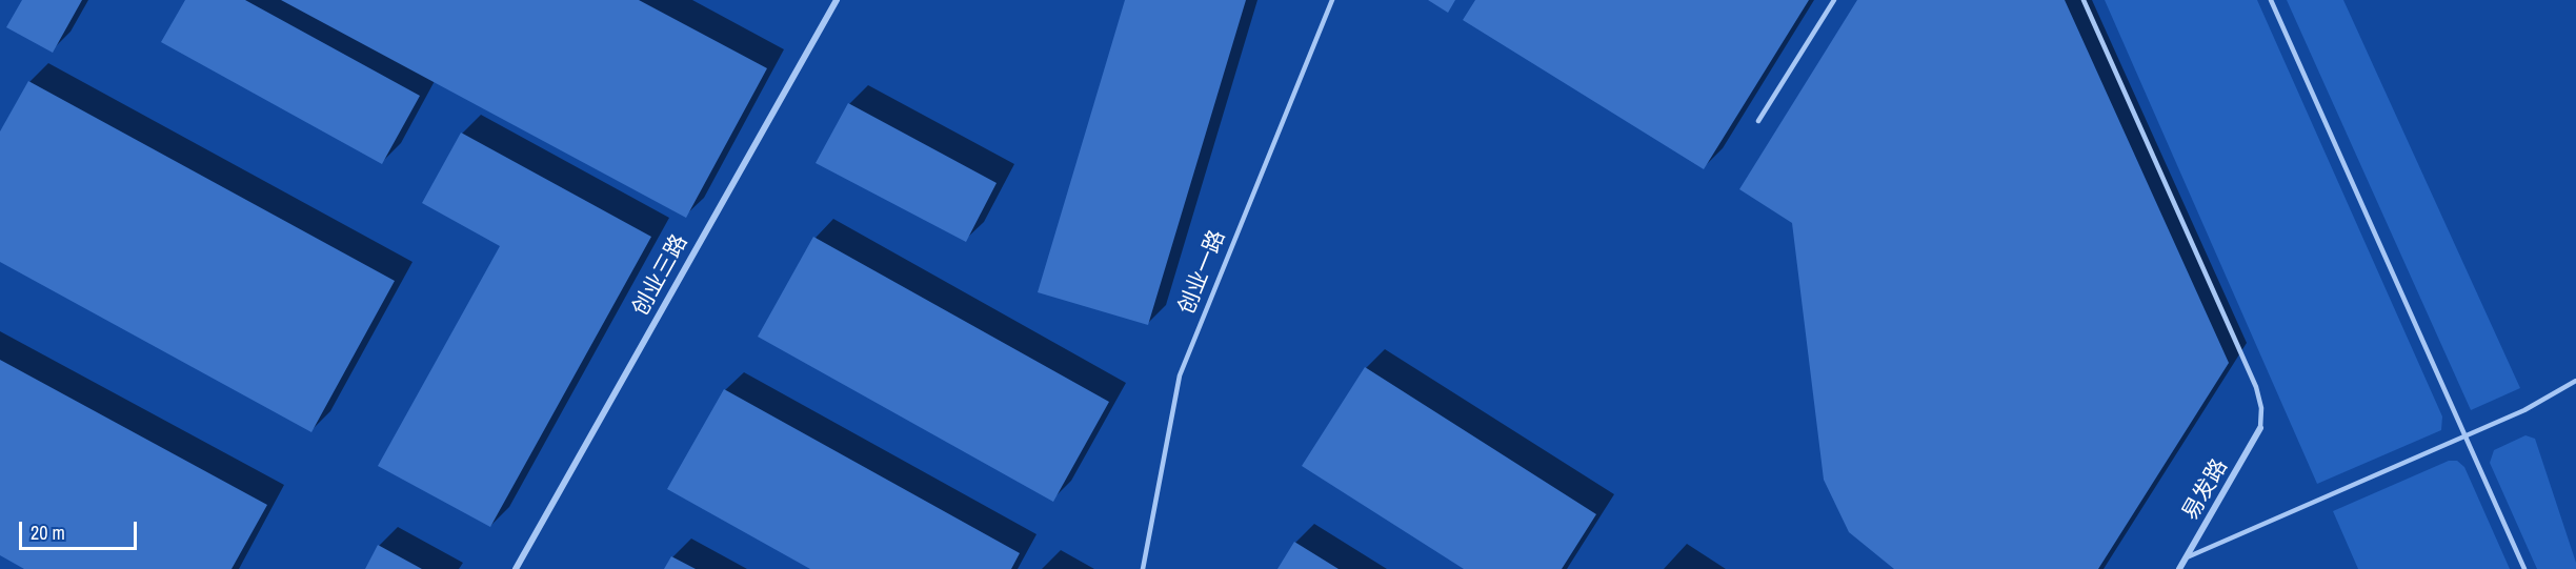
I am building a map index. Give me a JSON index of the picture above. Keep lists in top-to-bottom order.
{
  "streets": {
    "street": ["创业三路", "易发路"],
    "lane": ["创业一路"]
  },
  "scale_bar": "20 m"
}
